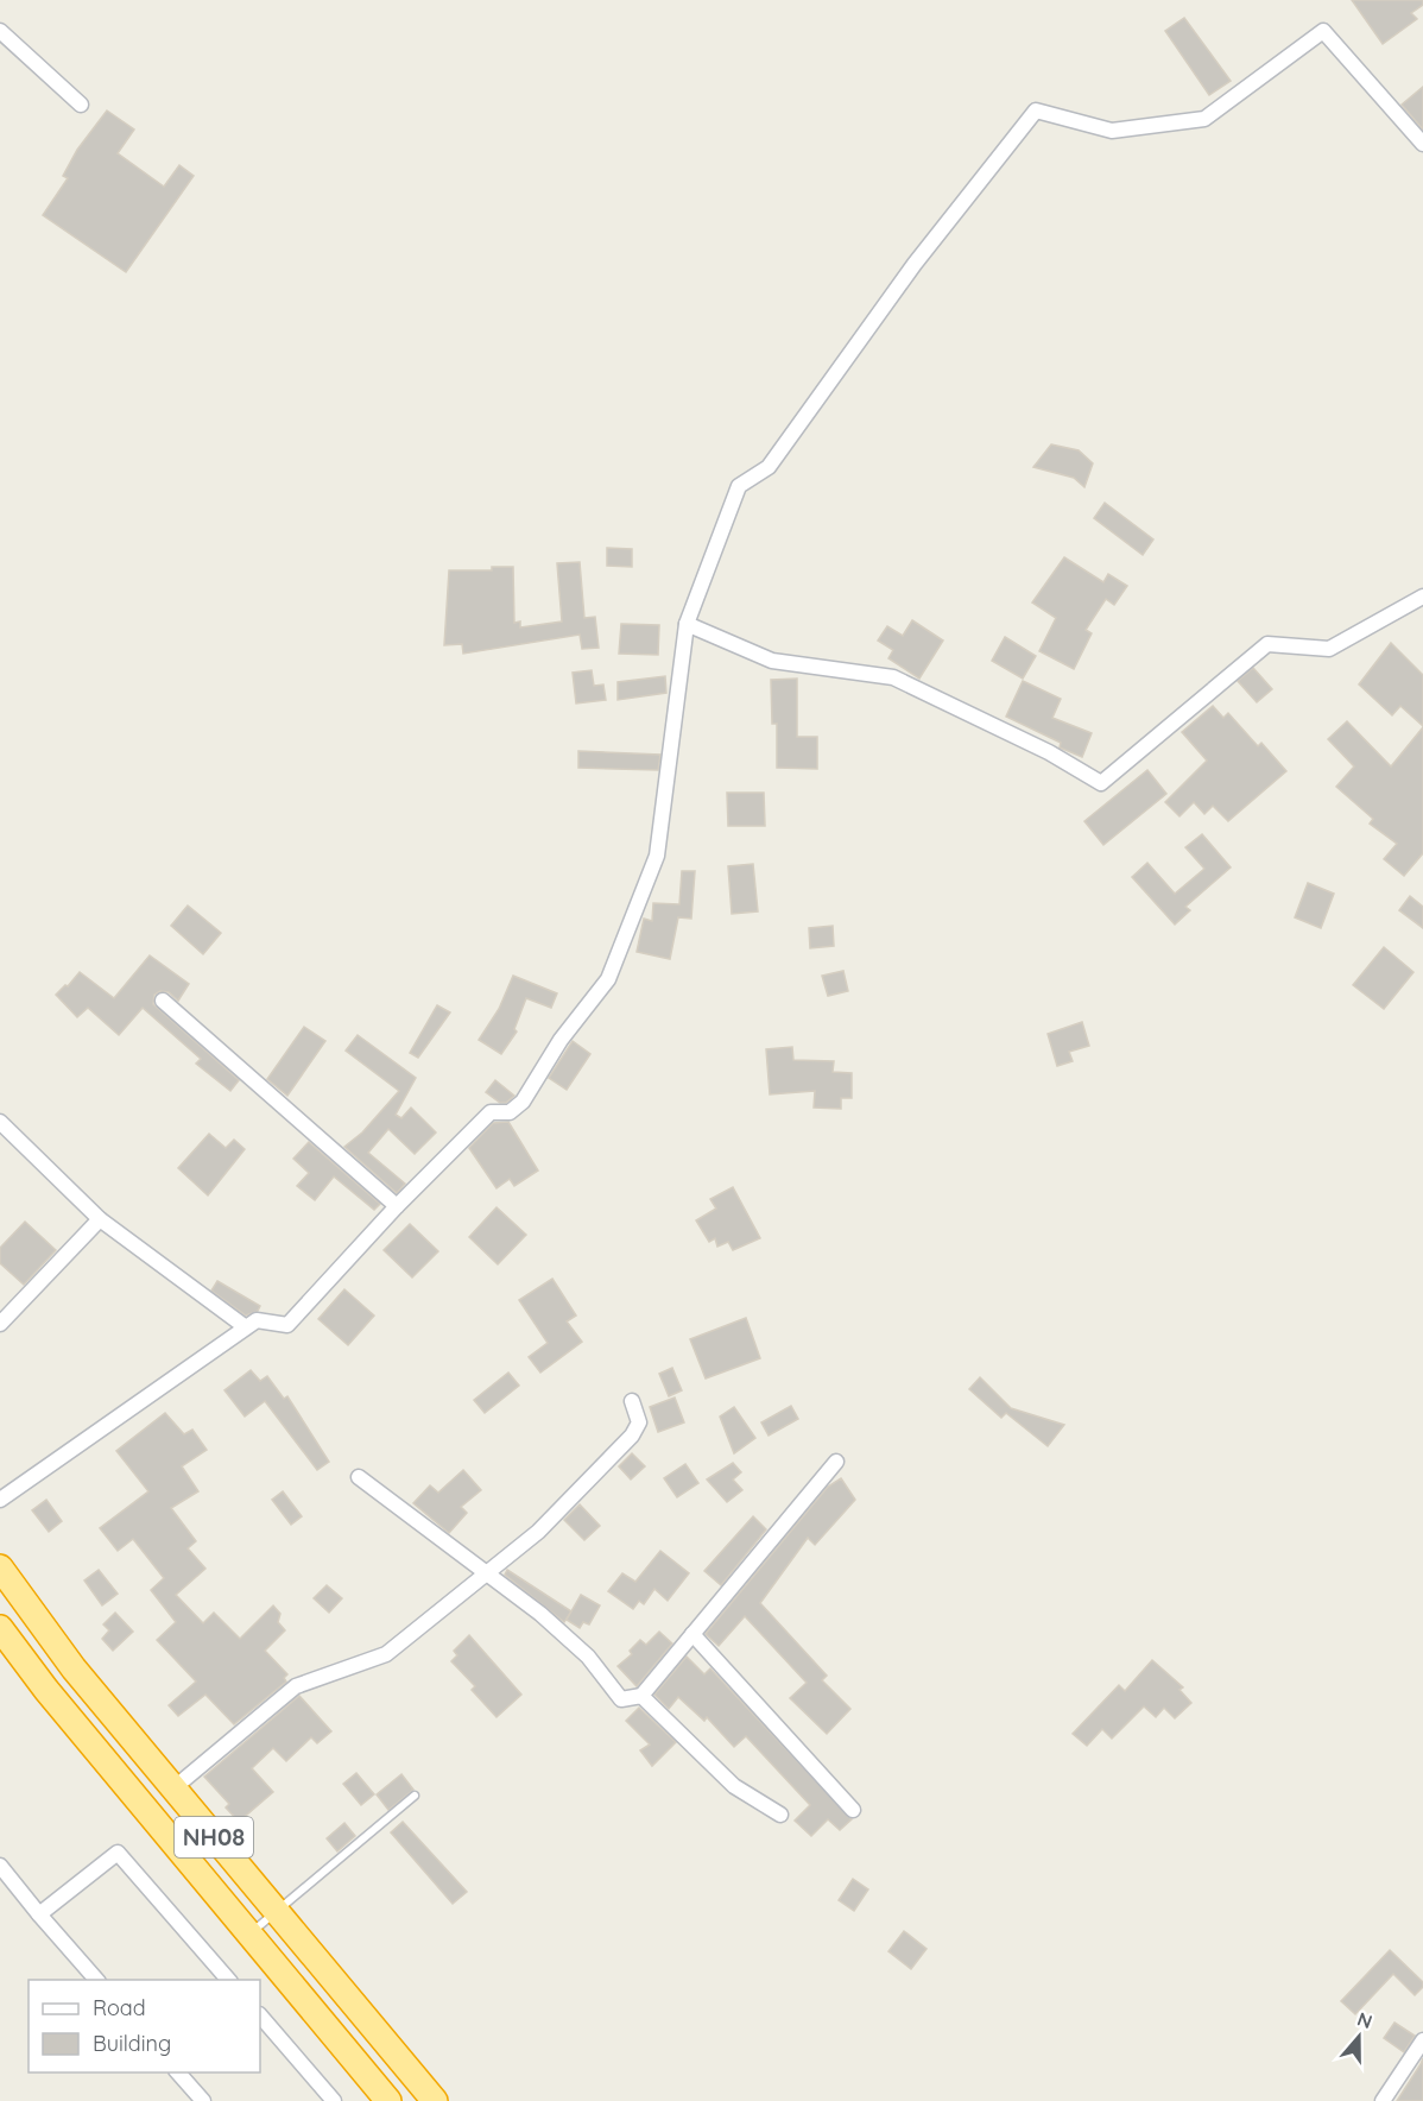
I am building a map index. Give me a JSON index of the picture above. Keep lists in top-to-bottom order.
{
  "streets": {
    "highway": ["NH08"]
  },
  "legend": ["Road", "Building"],
  "north": "top"
}
